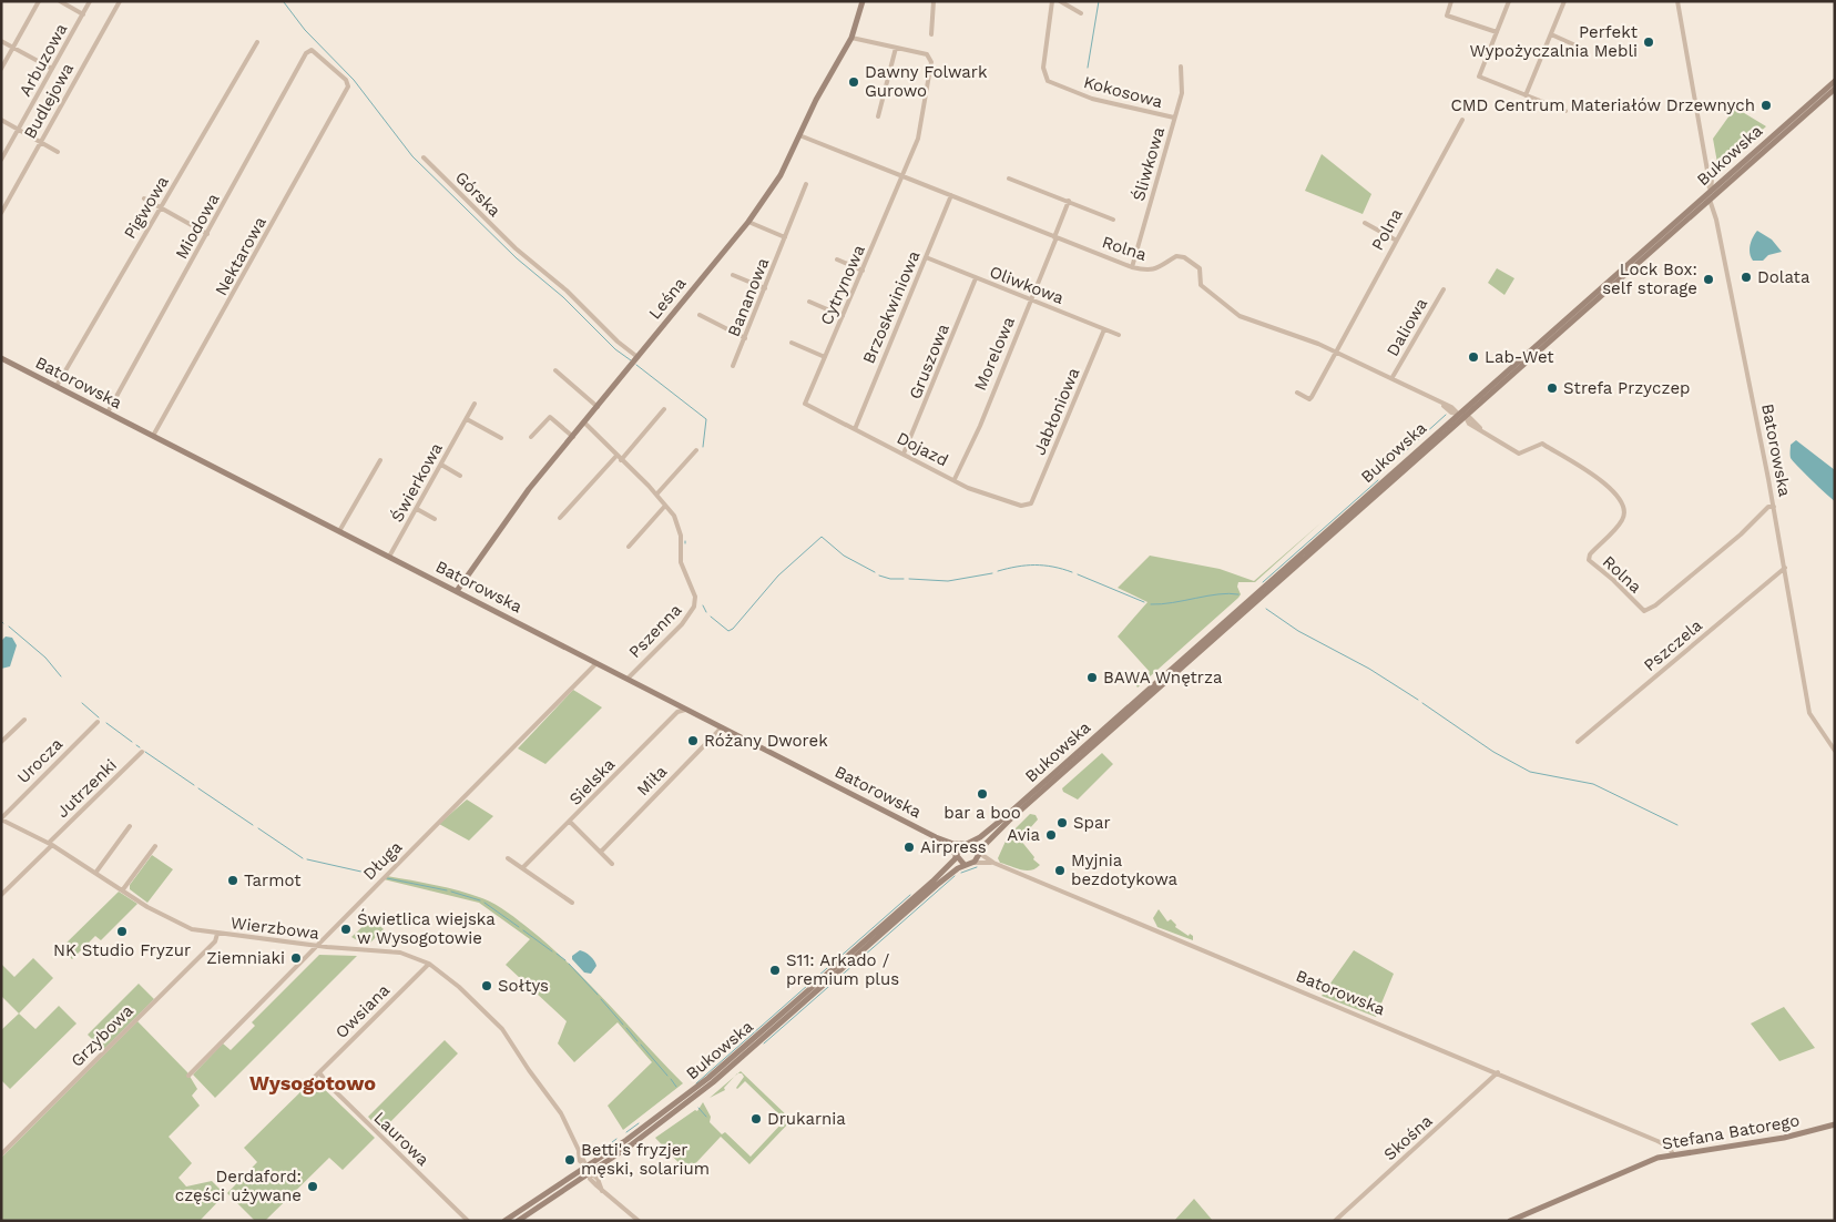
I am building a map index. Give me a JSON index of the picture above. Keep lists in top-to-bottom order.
{
  "streets": {
    "main road": [
      "Bukowska",
      "Leśna",
      "Batorowska",
      "Stefana Batorego"
    ],
    "street": [
      "Arbuzowa",
      "Kokosowa",
      "Budlejowa",
      "Śliwkowa",
      "Górska",
      "Pigwowa",
      "Miodowa",
      "Polna",
      "Rolna",
      "Nektarowa",
      "Cytrynowa",
      "Oliwkowa",
      "Bananowa",
      "Brzoskwiniowa",
      "Daliowa",
      "Morelowa",
      "Gruszowa",
      "Jabłoniowa",
      "Dojazd",
      "Świerkowa",
      "Pszenna",
      "Pszczela",
      "Urocza",
      "Miła",
      "Sielska",
      "Jutrzenki",
      "Długa",
      "Wierzbowa",
      "Owsiana",
      "Grzybowa",
      "Skośna",
      "Laurowa"
    ]
  },
  "crossings": [
    ["Kokosowa", "Śliwkowa"],
    ["Bukowska", "Rolna"],
    ["Bukowska", "Batorowska"],
    ["Bukowska", "Wierzbowa"],
    ["Śliwkowa", "Rolna"],
    ["Górska", "Leśna"],
    ["Pigwowa", "Batorowska"],
    ["Miodowa", "Nektarowa"],
    ["Miodowa", "Batorowska"],
    ["Polna", "Rolna"],
    ["Rolna", "Cytrynowa"],
    ["Rolna", "Leśna"],
    ["Rolna", "Brzoskwiniowa"],
    ["Rolna", "Daliowa"],
    ["Rolna", "Morelowa"],
    ["Rolna", "Batorowska"],
    ["Nektarowa", "Batorowska"],
    ["Cytrynowa", "Leśna"],
    ["Cytrynowa", "Dojazd"],
    ["Oliwkowa", "Brzoskwiniowa"],
    ["Oliwkowa", "Morelowa"],
    ["Oliwkowa", "Gruszowa"],
    ["Oliwkowa", "Jabłoniowa"],
    ["Leśna", "Batorowska"],
    ["Leśna", "Pszenna"],
    ["Brzoskwiniowa", "Dojazd"],
    ["Morelowa", "Dojazd"],
    ["Gruszowa", "Dojazd"],
    ["Batorowska", "Świerkowa"],
    ["Batorowska", "Pszenna"],
    ["Batorowska", "Pszczela"],
    ["Batorowska", "Miła"],
    ["Batorowska", "Sielska"],
    ["Batorowska", "Długa"],
    ["Batorowska", "Stefana Batorego"],
    ["Batorowska", "Skośna"],
    ["Jabłoniowa", "Dojazd"],
    ["Urocza", "Wierzbowa"],
    ["Jutrzenki", "Wierzbowa"],
    ["Długa", "Wierzbowa"],
    ["Wierzbowa", "Owsiana"],
    ["Wierzbowa", "Grzybowa"],
    ["Owsiana", "Laurowa"]
  ],
  "districts": ["Wysogotowo"],
  "places": [
    "Perfekt Wypożyczalnia Mebli",
    "Dawny Folwark Gurowo",
    "CMD Centrum Materiałów Drzewnych",
    "Dolata",
    "Lock Box: self storage",
    "Lab-Wet",
    "Strefa Przyczep",
    "BAWA Wnętrza",
    "Różany Dworek",
    "bar a boo",
    "Spar",
    "Avia",
    "Airpress",
    "Myjnia bezdotykowa",
    "Tarmot",
    "Świetlica wiejska w Wysogotowie",
    "NK Studio Fryzur",
    "Ziemniaki",
    "S11: Arkado / premium plus",
    "Sołtys",
    "Drukarnia",
    "Betti's fryzjer męski, solarium",
    "Derdaford: części używane"
  ]
}
